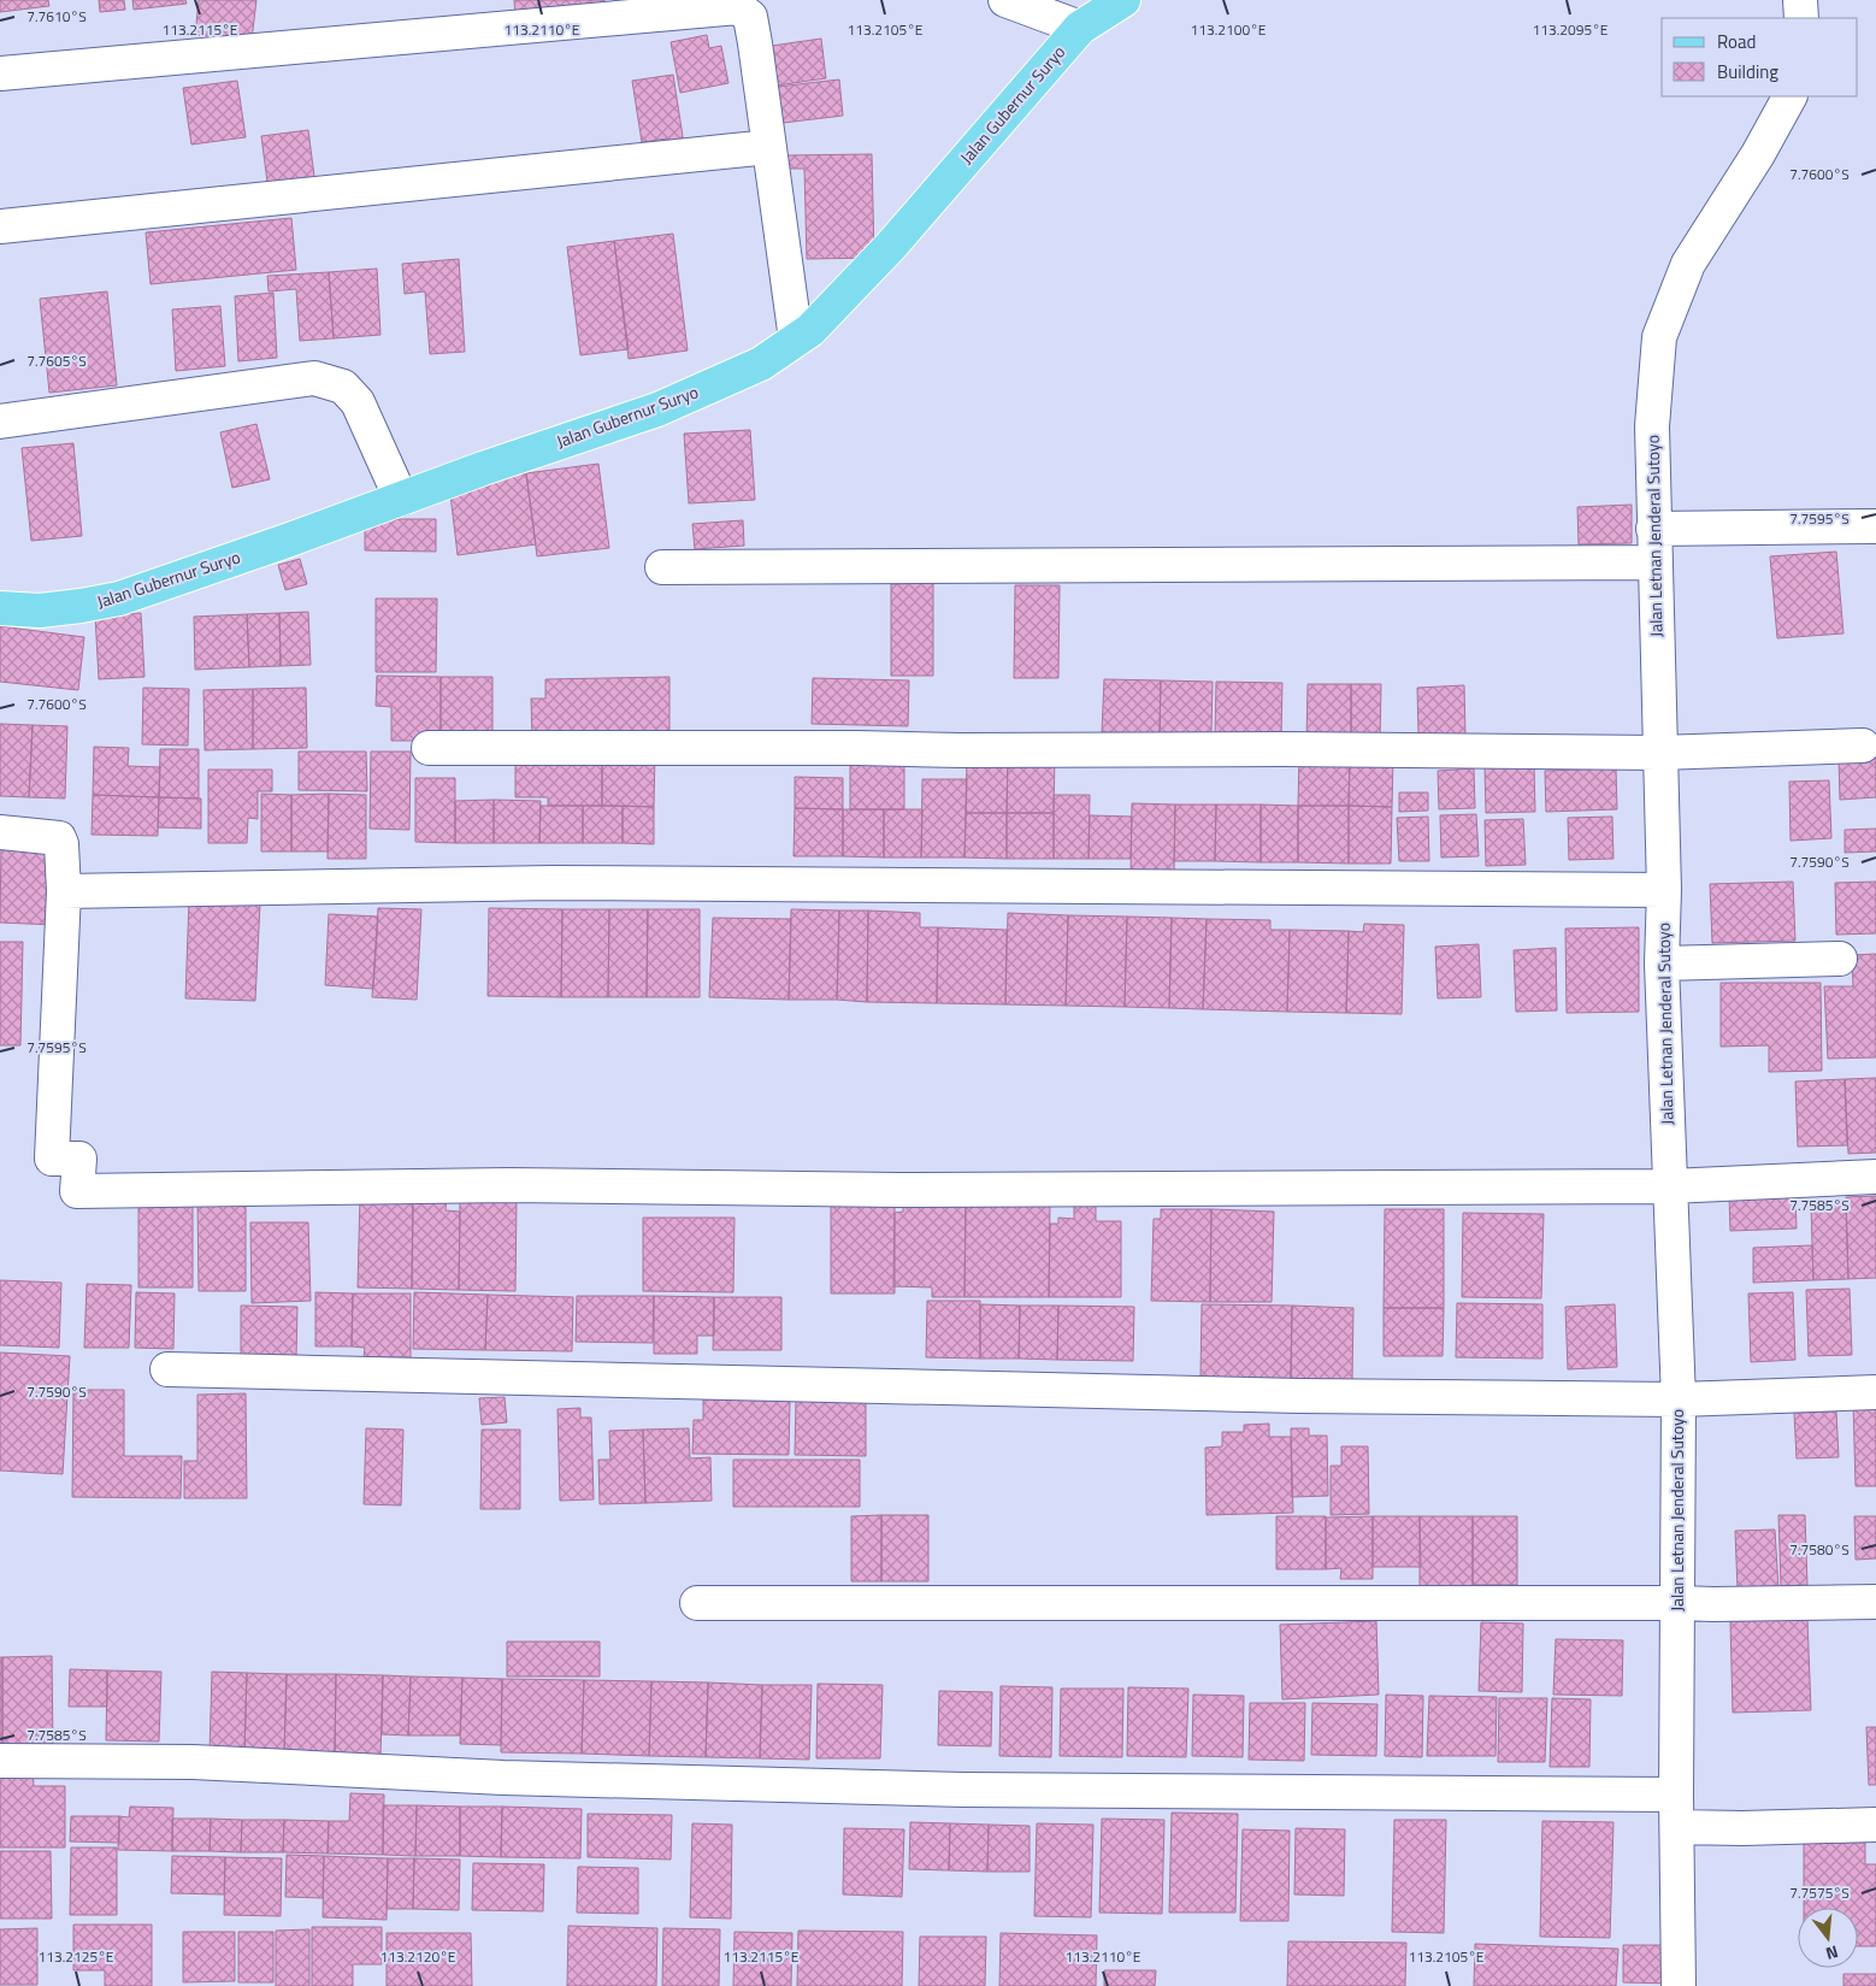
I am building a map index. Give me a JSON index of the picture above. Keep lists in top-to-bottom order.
{
  "streets": {
    "main road": ["Jalan Gubernur Suryo"],
    "street": ["Jalan Letnan Jenderal Sutoyo"]
  },
  "legend": ["Road", "Building"],
  "north": "bottom",
  "coordinates": [
    "7.7610°S",
    "113.2115°E",
    "113.2110°E",
    "113.2105°E",
    "113.2100°E",
    "113.2095°E",
    "7.7600°S",
    "7.7605°S",
    "7.7595°S",
    "7.7590°S",
    "7.7585°S",
    "7.7580°S",
    "7.7575°S",
    "113.2125°E",
    "113.2120°E"
  ]
}
